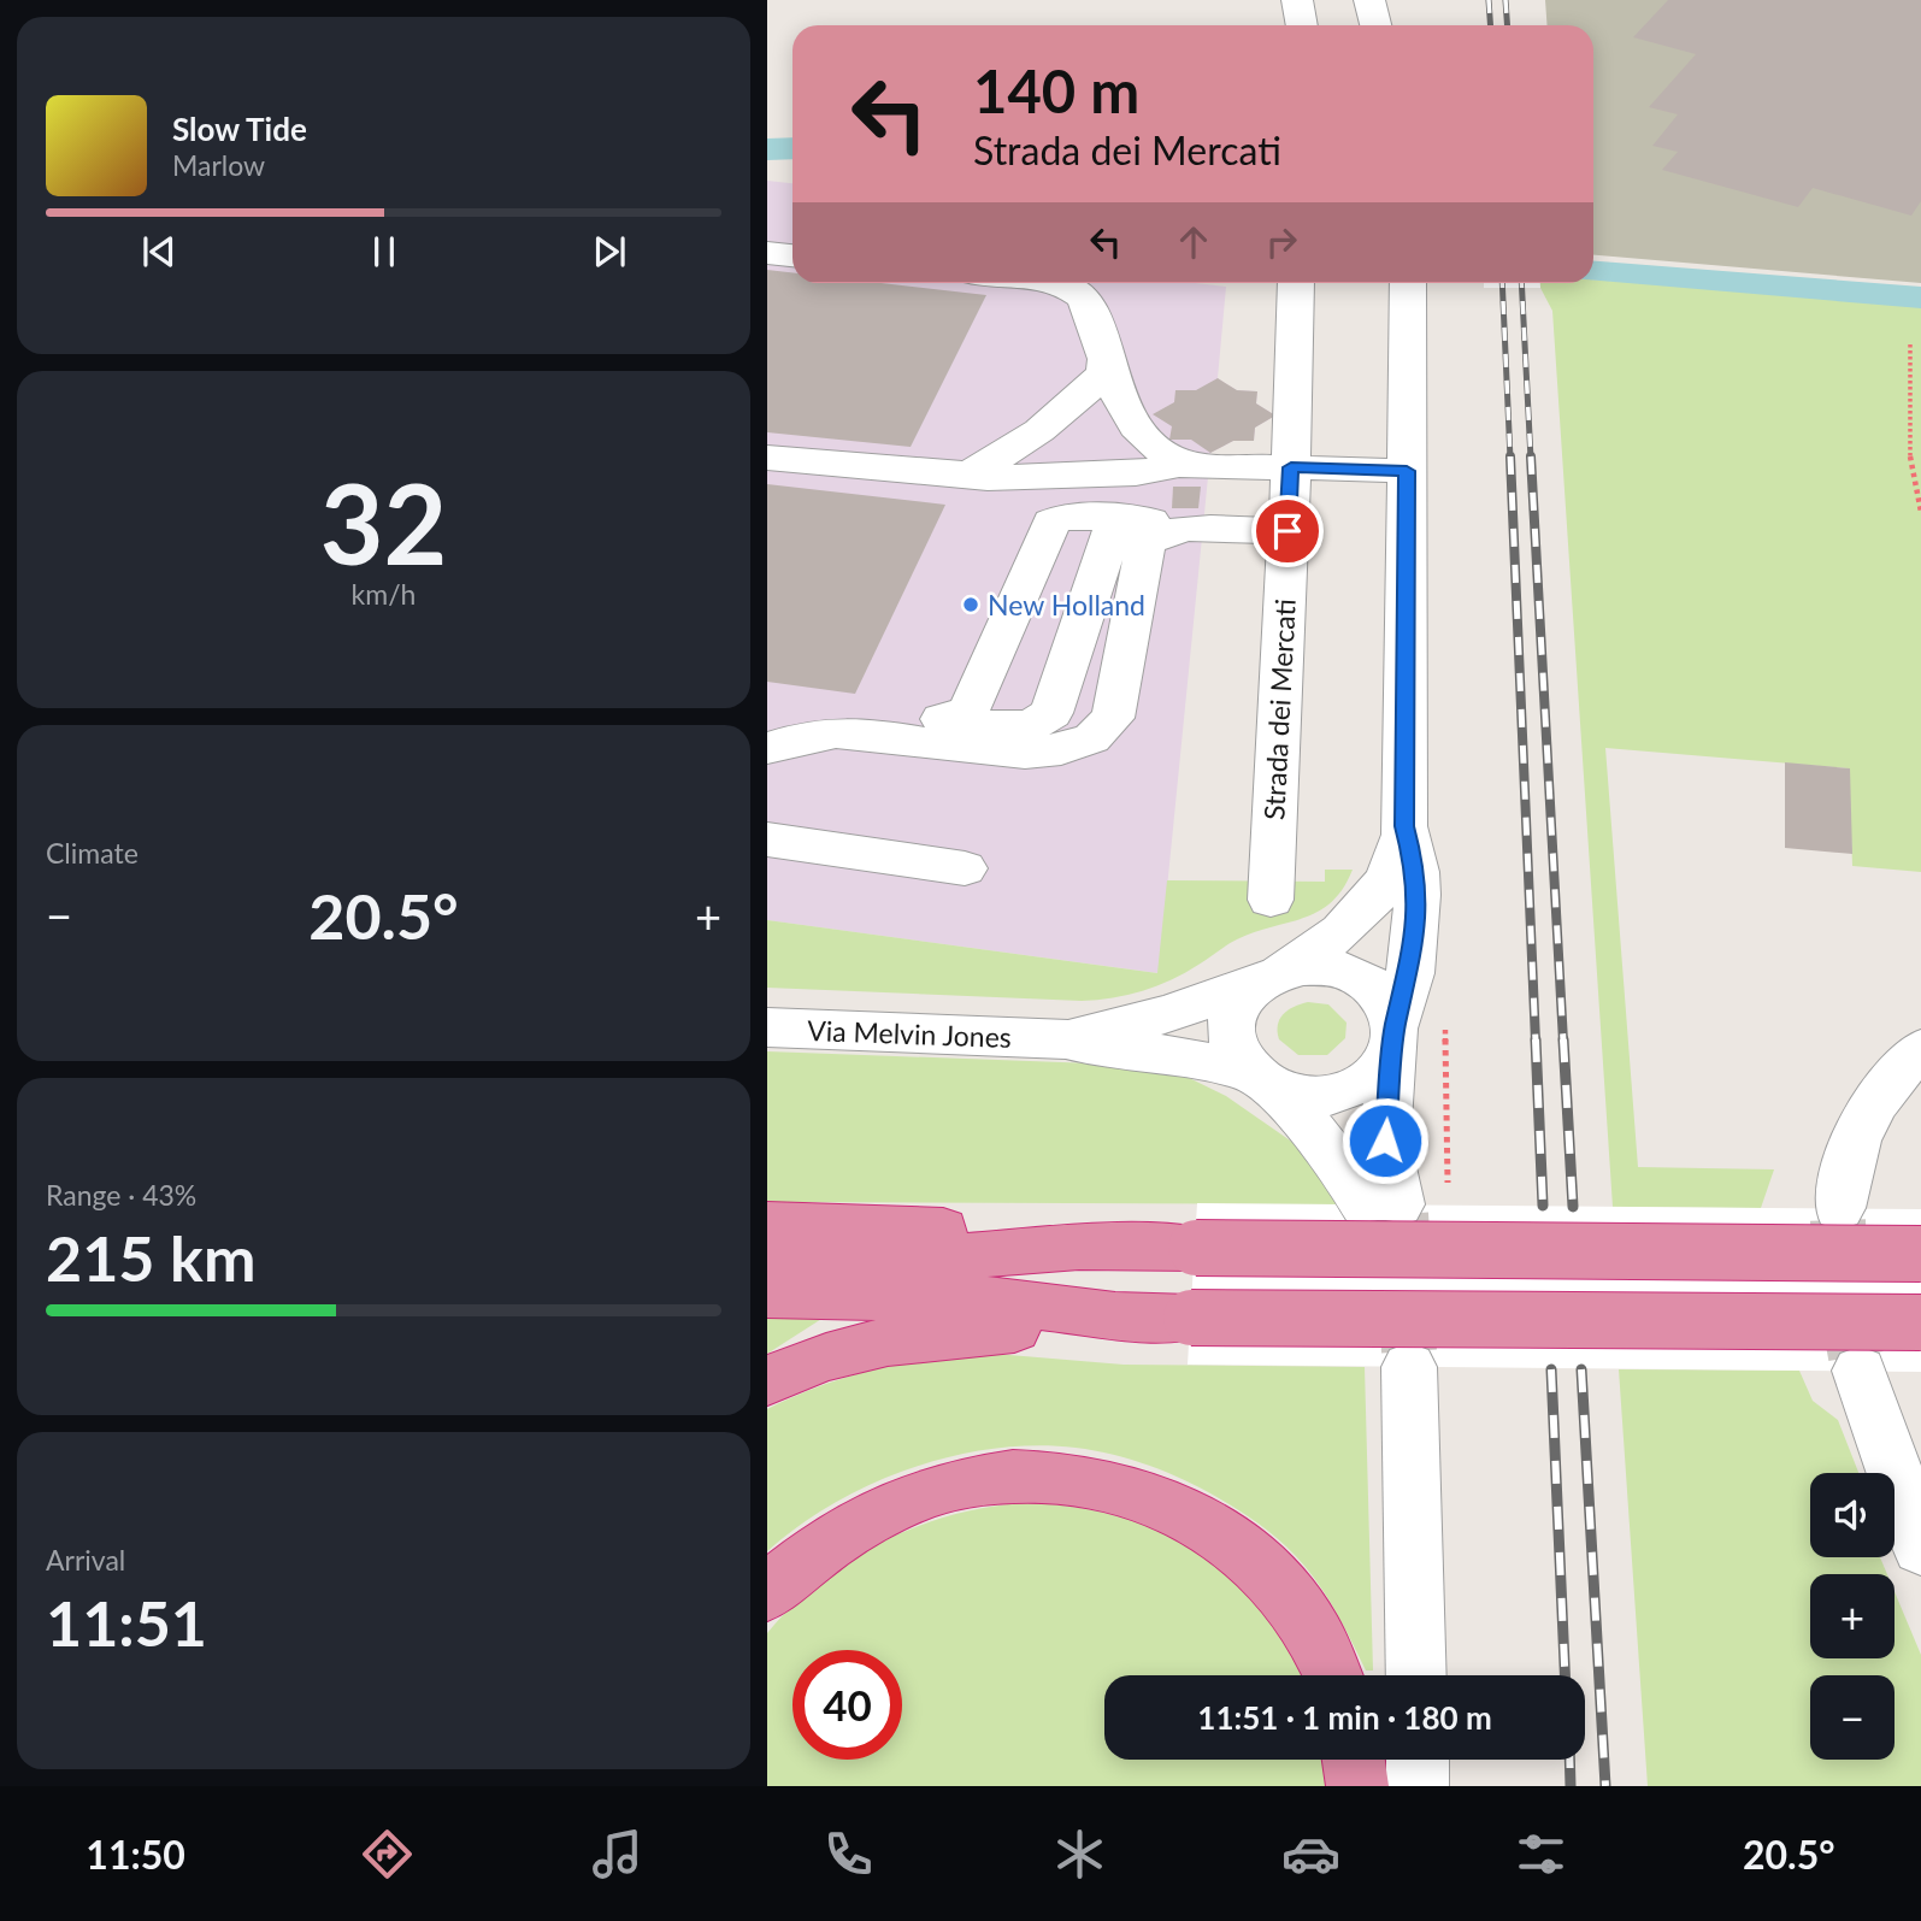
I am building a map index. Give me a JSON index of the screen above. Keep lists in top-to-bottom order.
{
  "streets": {
    "street": ["Strada dei Mercati", "Via Melvin Jones"]
  },
  "places": ["New Holland"],
  "page": {
    "turn": ["140 m", "Strada dei Mercati"],
    "song": ["Slow Tide", "Marlow"],
    "tile": [
      ["32", "km/h"],
      "Climate",
      ["Range · 43%", "215 km"],
      ["Arrival", "11:51"]
    ],
    "heat": ["−", "20.5°", "+"],
    "map_buttons": ["+", "−"],
    "limit": "40",
    "trip": "11:51 · 1 min · 180 m",
    "tabs": ["11:50", "20.5°"]
  }
}
